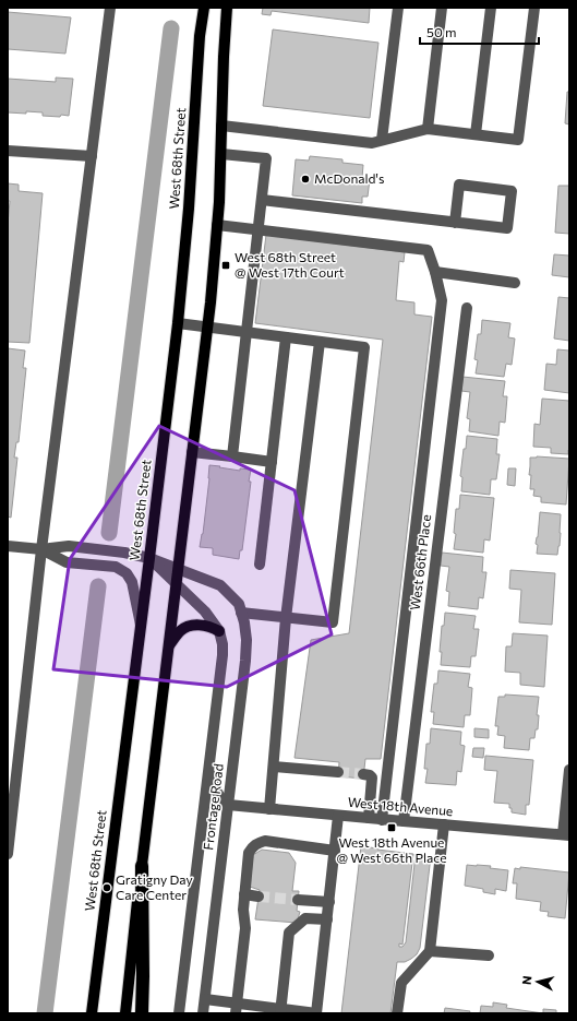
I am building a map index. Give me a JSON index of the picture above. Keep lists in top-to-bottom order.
{
  "streets": {
    "main road": ["West 68th Street"],
    "street": ["West 66th Place", "Frontage Road", "West 18th Avenue"]
  },
  "crossings": [
    ["West 66th Place", "West 18th Avenue"],
    ["Frontage Road", "West 18th Avenue"]
  ],
  "places": {
    "other": ["McDonald's", "Gratigny Day Care Center"],
    "transit": ["West 68th Street @ West 17th Court", "West 18th Avenue @ West 66th Place"]
  },
  "scale_bar": "50 m",
  "north": "left"
}
